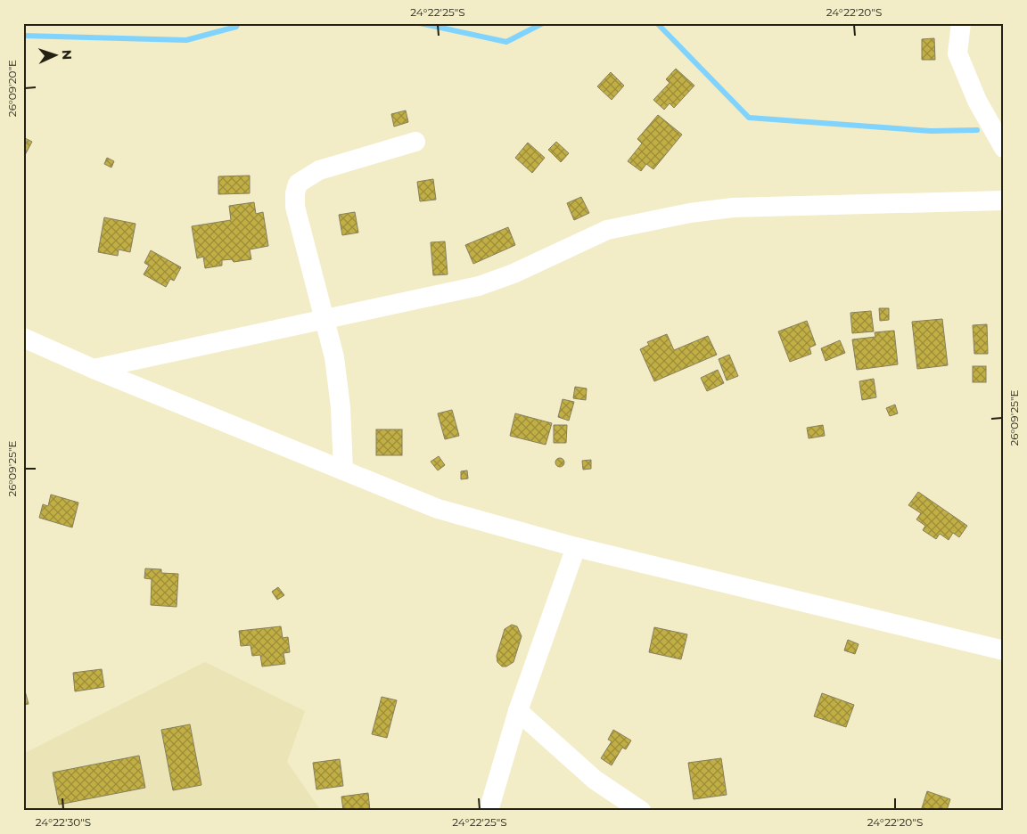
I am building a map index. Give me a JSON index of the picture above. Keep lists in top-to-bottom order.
{
  "north": "right",
  "coordinates": [
    "24°22'25\"S",
    "24°22'20\"S",
    "26°09'20\"E",
    "26°09'25\"E",
    "24°22'30\"S"
  ]
}
